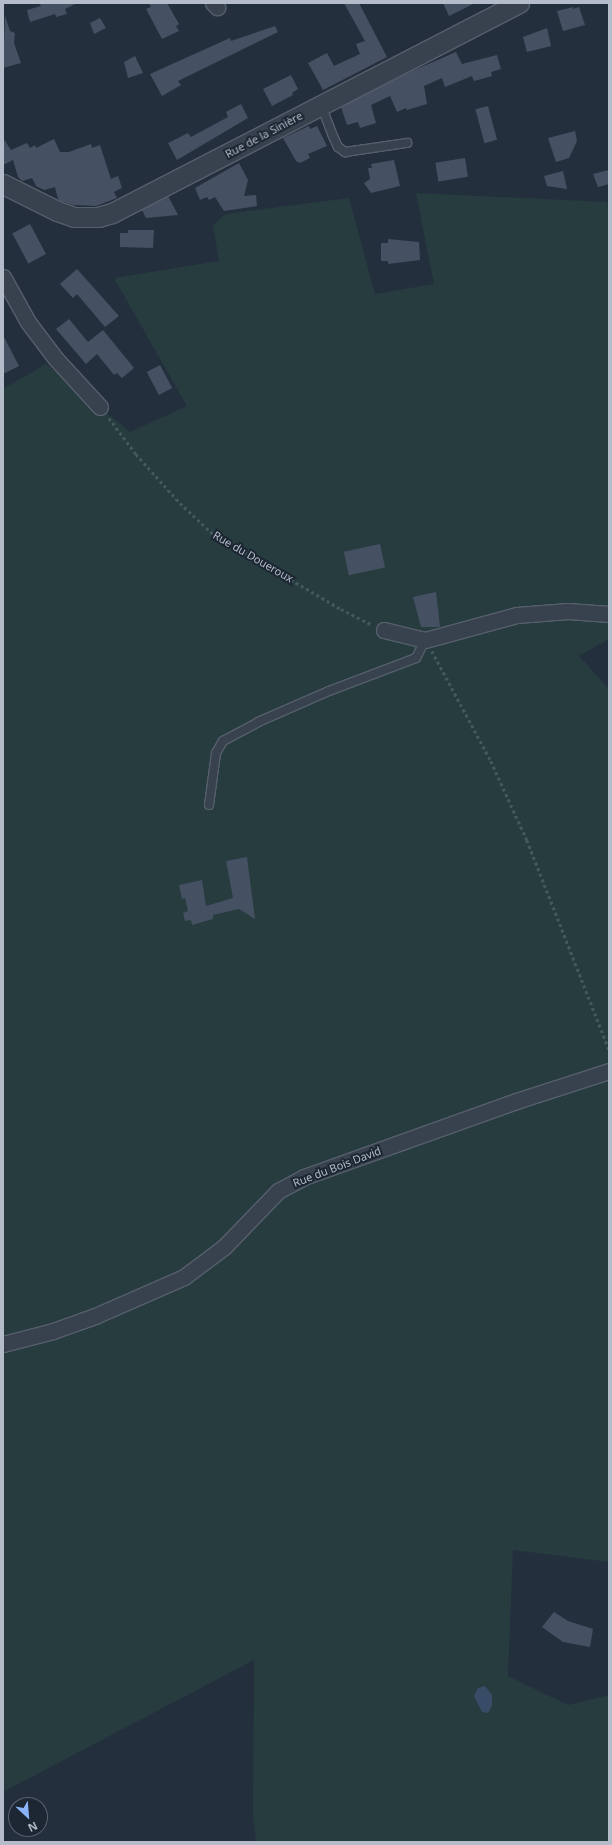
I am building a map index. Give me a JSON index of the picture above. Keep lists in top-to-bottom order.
{
  "streets": {
    "street": ["Rue de la Sinière", "Rue du Bois David"],
    "path": ["Rue du Doueroux"]
  },
  "north": "bottom right"
}
